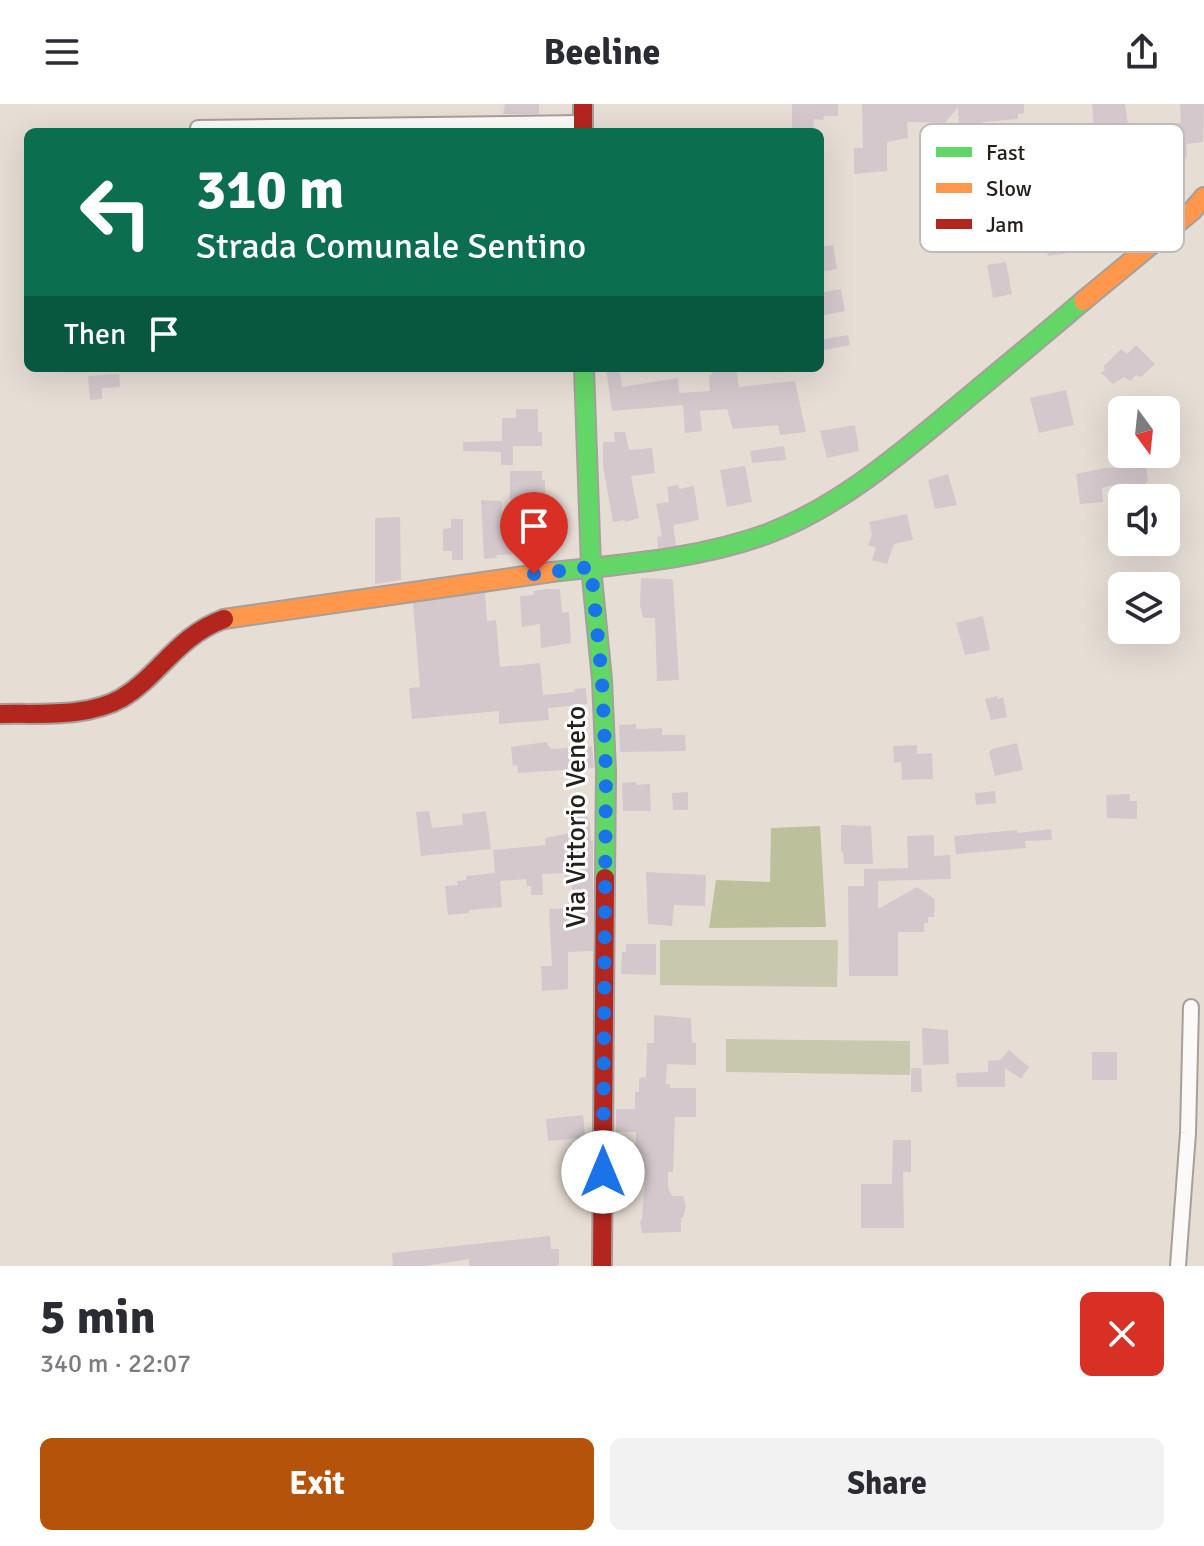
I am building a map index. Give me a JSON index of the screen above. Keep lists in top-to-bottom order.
{
  "streets": {
    "street": ["Via Vittorio Veneto"]
  },
  "legend": ["Fast", "Slow", "Jam"],
  "north": "bottom",
  "page": {
    "header": "Beeline",
    "turn": ["310 m", "Strada Comunale Sentino"],
    "then": "Then",
    "heading": ["5 min", "340 m · 22:07"],
    "buttons": ["Exit", "Share"]
  }
}
